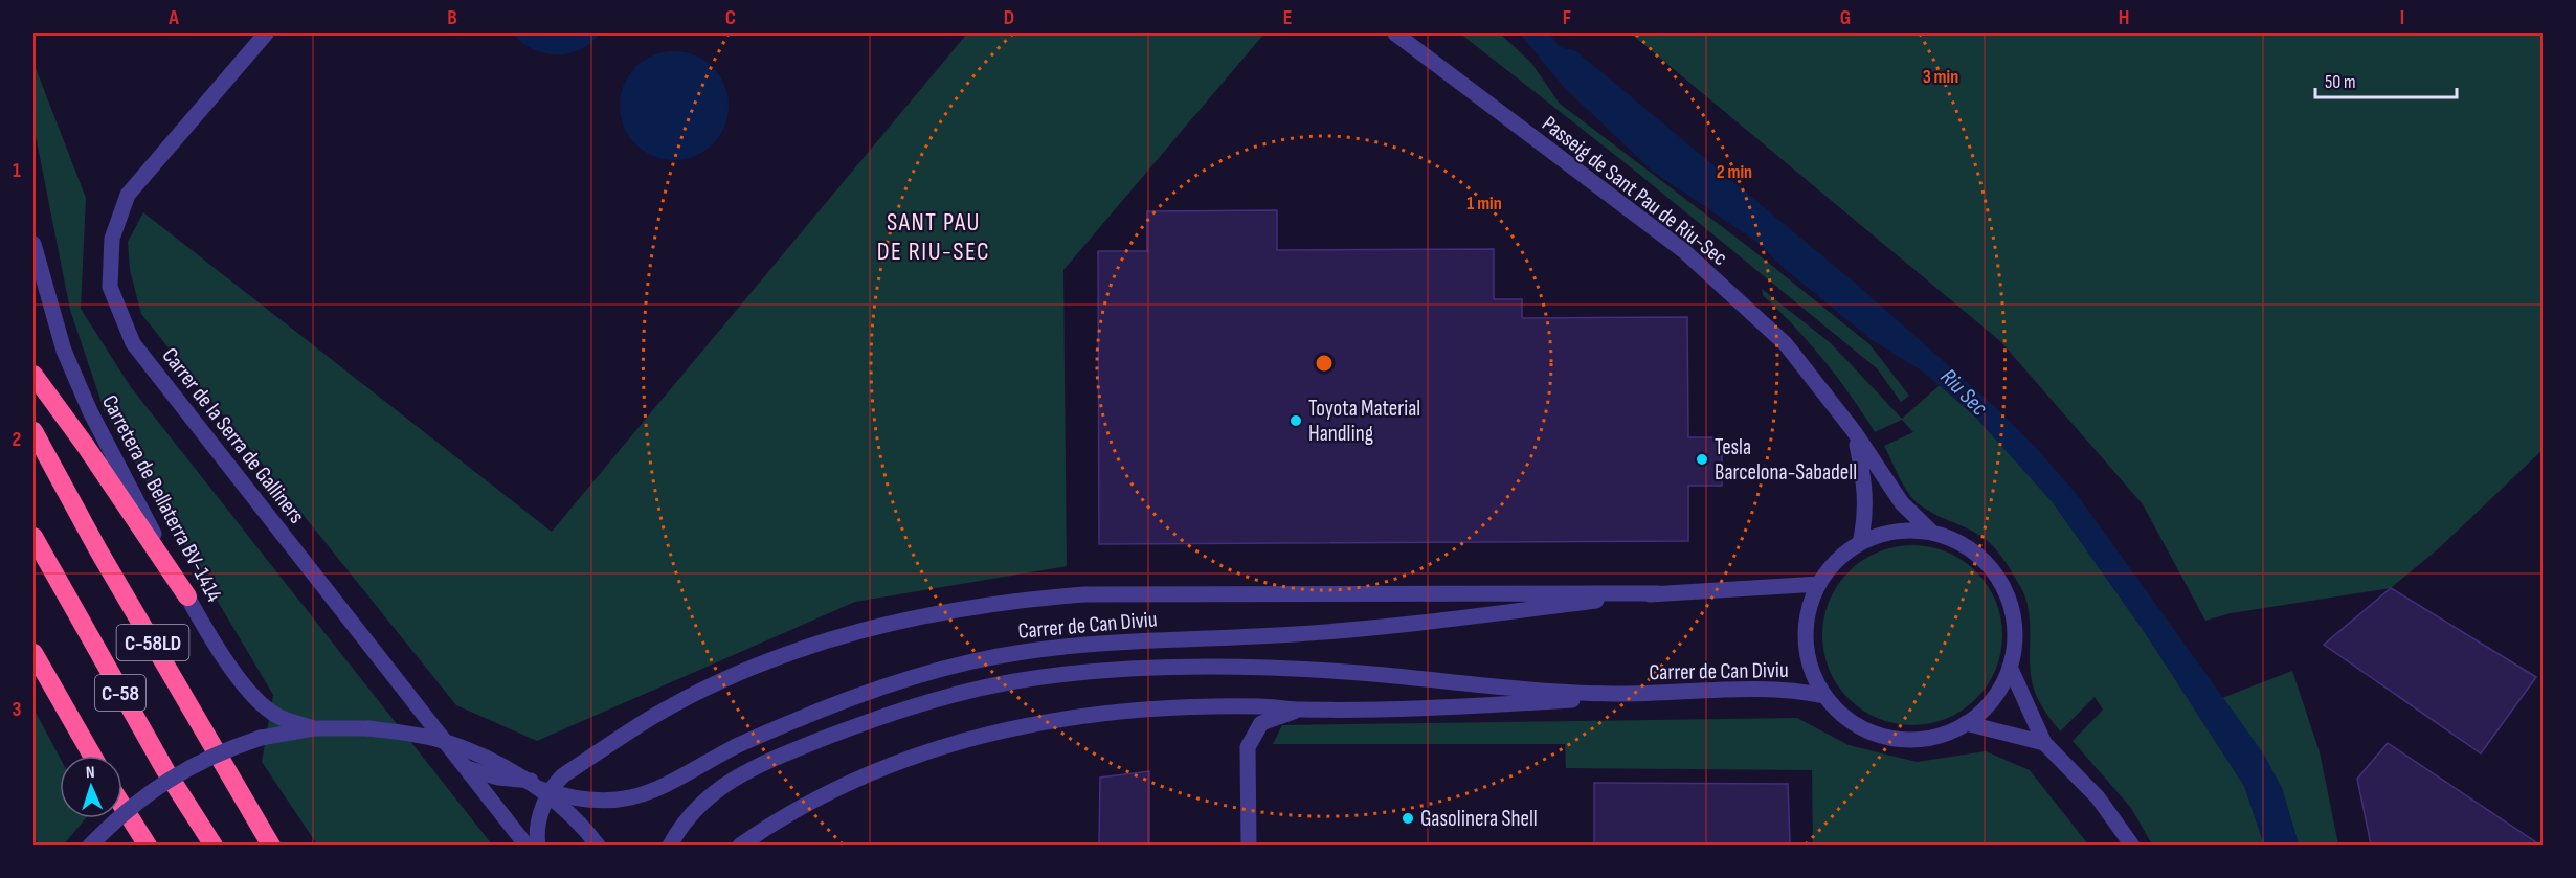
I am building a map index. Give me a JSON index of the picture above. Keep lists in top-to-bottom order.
{
  "streets": {
    "highway": ["C-58LD", "C-58"],
    "street": [
      "Passeig de Sant Pau de Riu-Sec",
      "Carrer de la Serra de Galliners",
      "Carretera de Bellaterra BV-1414",
      "Carrer de Can Diviu"
    ]
  },
  "crossings": [
    ["Passeig de Sant Pau de Riu-Sec", "Carrer de Can Diviu"],
    ["Carrer de la Serra de Galliners", "Carrer de Can Diviu"]
  ],
  "districts": ["SANT PAU DE RIU-SEC"],
  "water": ["Riu Sec"],
  "places": ["Toyota Material Handling", "Tesla Barcelona-Sabadell", "Gasolinera Shell"],
  "scale_bar": "50 m",
  "north": "top",
  "grid": {
    "columns": [
      "A",
      "B",
      "C",
      "D",
      "E",
      "F",
      "G",
      "H",
      "I"
    ],
    "rows": ["1", "2", "3"]
  },
  "rings": ["3 min", "2 min", "1 min"]
}
